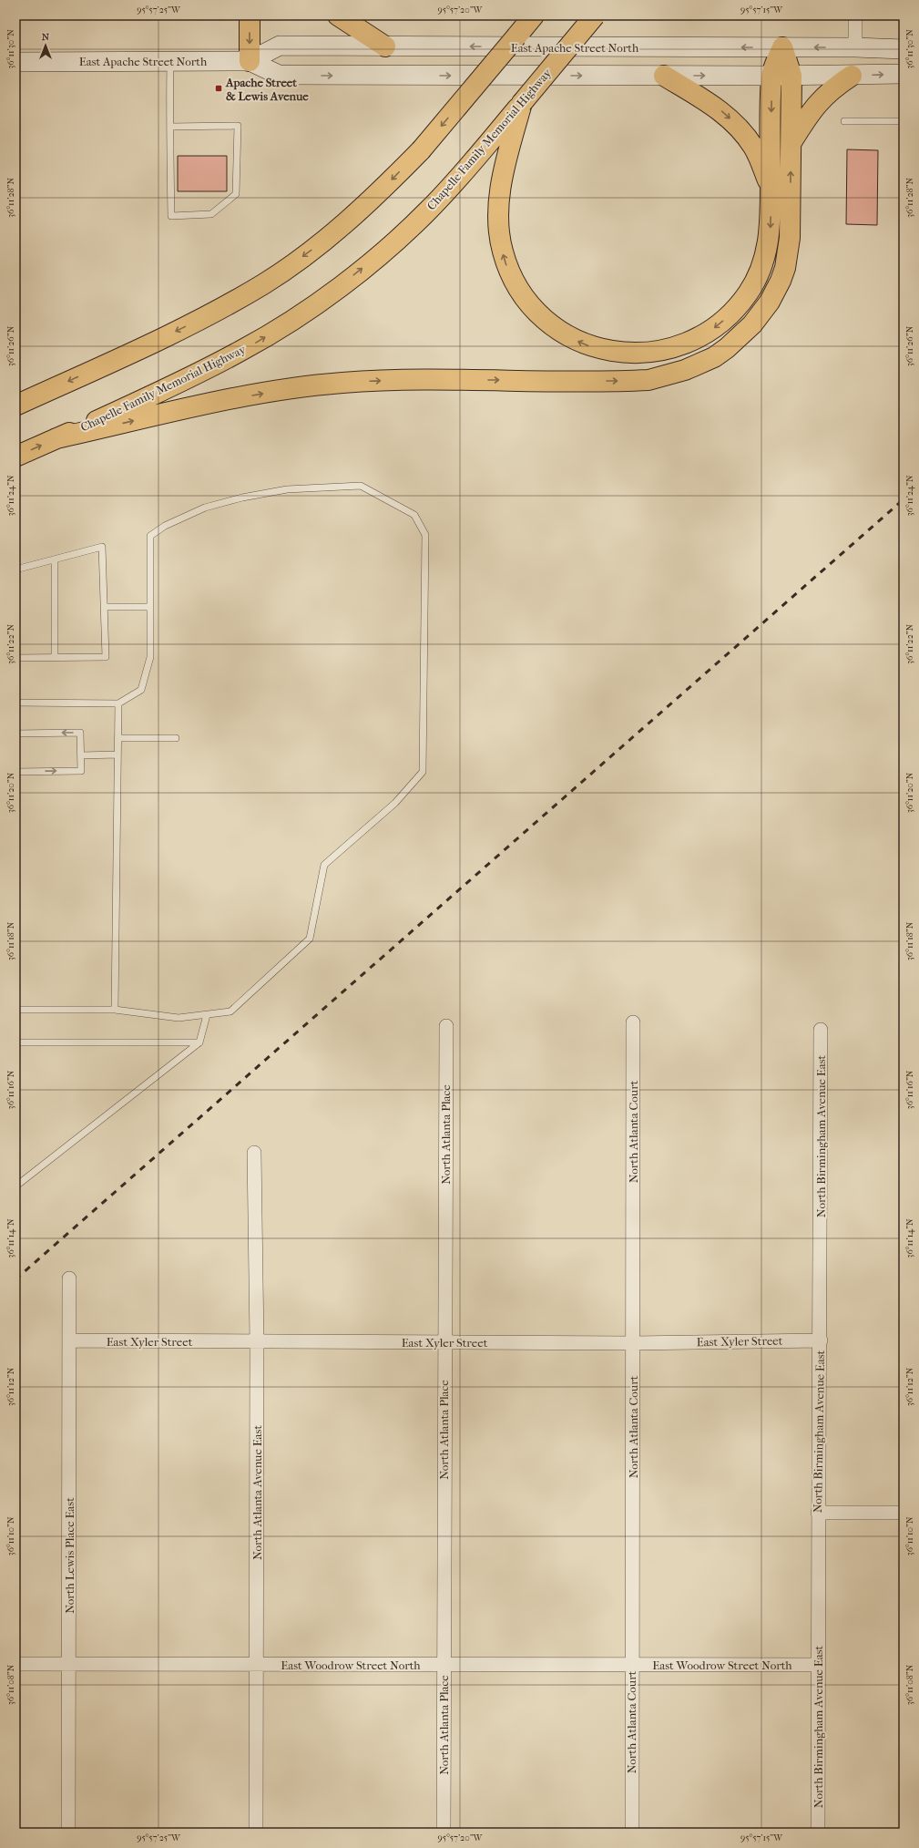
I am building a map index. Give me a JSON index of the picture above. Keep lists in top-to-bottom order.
{
  "streets": {
    "highway": ["Chapelle Family Memorial Highway"],
    "main road": ["East Apache Street North"],
    "street": [
      "North Atlanta Court",
      "North Atlanta Place",
      "North Birmingham Avenue East",
      "East Xyler Street",
      "North Atlanta Avenue East",
      "North Lewis Place East",
      "East Woodrow Street North"
    ]
  },
  "crossings": [
    ["North Atlanta Court", "East Xyler Street"],
    ["North Atlanta Court", "East Woodrow Street North"],
    ["North Atlanta Place", "East Xyler Street"],
    ["North Atlanta Place", "East Woodrow Street North"],
    ["North Birmingham Avenue East", "East Xyler Street"],
    ["North Birmingham Avenue East", "East Woodrow Street North"],
    ["East Xyler Street", "North Atlanta Avenue East"],
    ["East Xyler Street", "North Lewis Place East"],
    ["North Atlanta Avenue East", "East Woodrow Street North"],
    ["North Lewis Place East", "East Woodrow Street North"]
  ],
  "places": {
    "transit": ["Apache Street & Lewis Avenue"]
  },
  "north": "top",
  "coordinates": [
    "95°57'25\"W",
    "95°57'20\"W",
    "95°57'15\"W",
    "36°11'30\"N",
    "36°11'28\"N",
    "36°11'26\"N",
    "36°11'24\"N",
    "36°11'22\"N",
    "36°11'20\"N",
    "36°11'18\"N",
    "36°11'16\"N",
    "36°11'14\"N",
    "36°11'12\"N",
    "36°11'10\"N",
    "36°11'08\"N"
  ]
}
